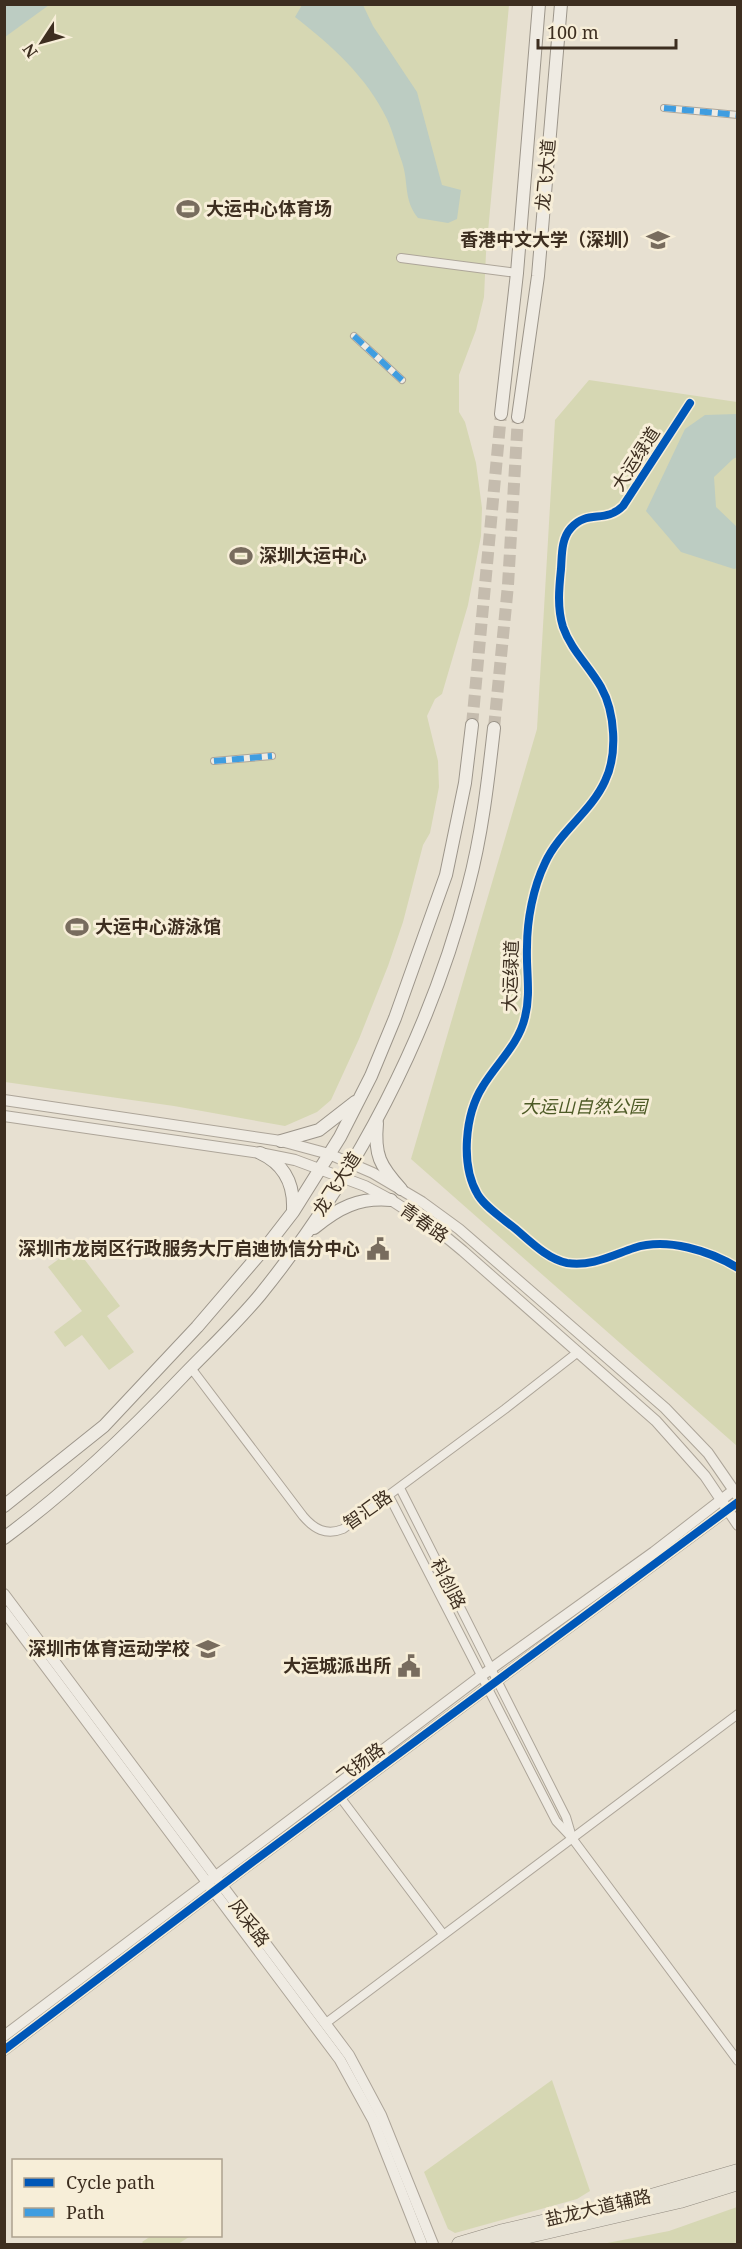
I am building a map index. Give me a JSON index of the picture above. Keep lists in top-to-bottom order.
{
  "streets": {
    "main road": ["龙飞大道", "盐龙大道辅路"],
    "street": [
      "青春路",
      "智汇路",
      "科创路",
      "飞扬路",
      "风采路"
    ],
    "cycle path": ["大运绿道"]
  },
  "crossings": [
    ["龙飞大道", "青春路"],
    ["龙飞大道", "智汇路"],
    ["青春路", "智汇路"],
    ["青春路", "飞扬路"],
    ["智汇路", "科创路"],
    ["科创路", "飞扬路"],
    ["飞扬路", "风采路"]
  ],
  "parks": ["大运山自然公园"],
  "places": {
    "sports": ["大运中心体育场", "深圳大运中心", "大运中心游泳馆"],
    "school or university": ["香港中文大学（深圳）", "深圳市体育运动学校"],
    "public building": ["深圳市龙岗区行政服务大厅启迪协信分中心", "大运城派出所"]
  },
  "legend": ["Cycle path", "Path"],
  "scale_bar": "100 m",
  "north": "bottom left"
}
